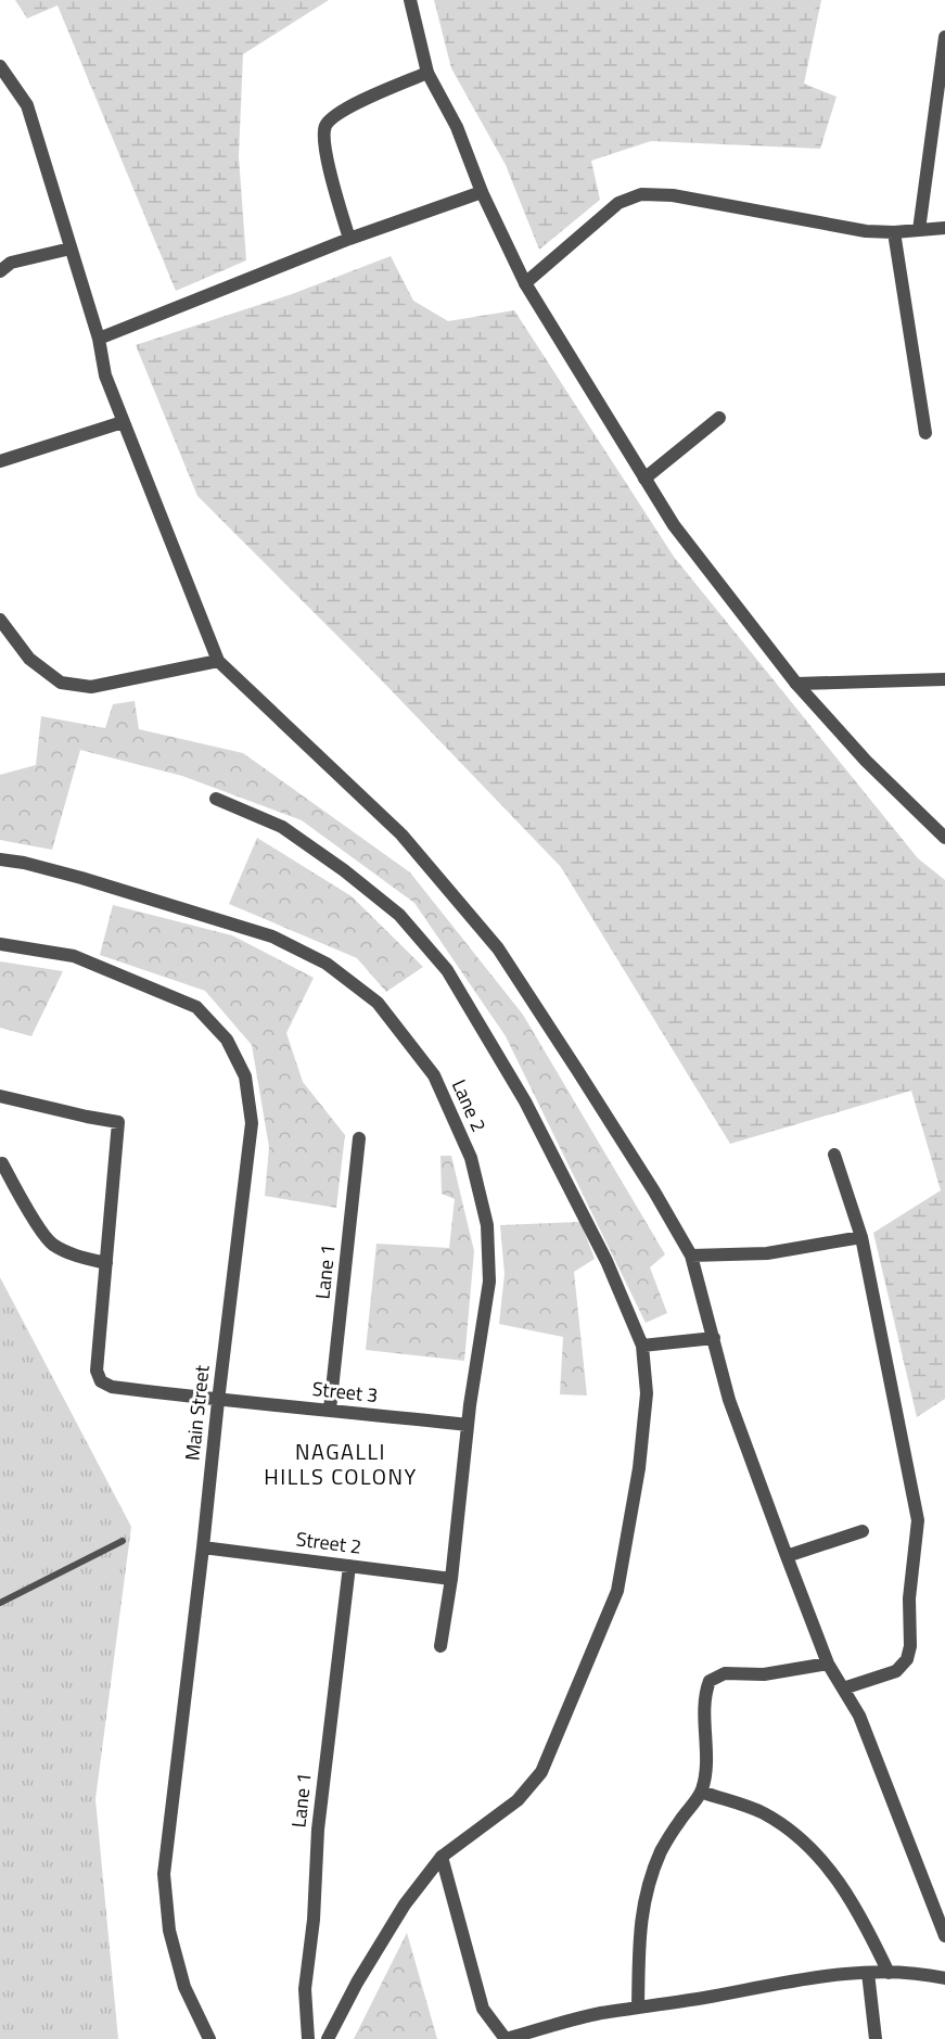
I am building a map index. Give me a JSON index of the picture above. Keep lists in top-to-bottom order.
{
  "streets": {
    "street": [
      "Lane 2",
      "Lane 1",
      "Street 3",
      "Main Street",
      "Street 2"
    ]
  },
  "crossings": [
    ["Lane 2", "Street 3"],
    ["Lane 2", "Street 2"],
    ["Lane 1", "Street 3"],
    ["Lane 1", "Street 2"],
    ["Street 3", "Main Street"],
    ["Main Street", "Street 2"]
  ],
  "districts": ["NAGALLI HILLS COLONY"]
}
